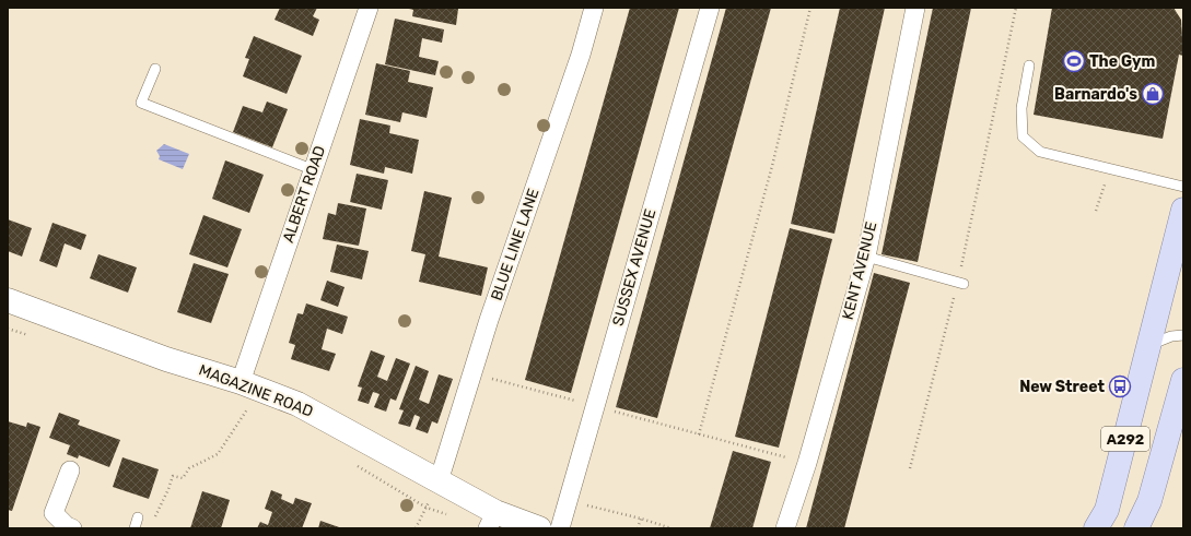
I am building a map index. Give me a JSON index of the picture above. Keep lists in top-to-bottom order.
{
  "streets": {
    "main road": ["A292"],
    "street": [
      "ALBERT ROAD",
      "BLUE LINE LANE",
      "SUSSEX AVENUE",
      "KENT AVENUE",
      "MAGAZINE ROAD"
    ]
  },
  "crossings": [
    ["ALBERT ROAD", "MAGAZINE ROAD"],
    ["BLUE LINE LANE", "MAGAZINE ROAD"]
  ],
  "places": {
    "sports": ["The Gym"],
    "shop": ["Barnardo's"],
    "bus stop": ["New Street"]
  }
}
